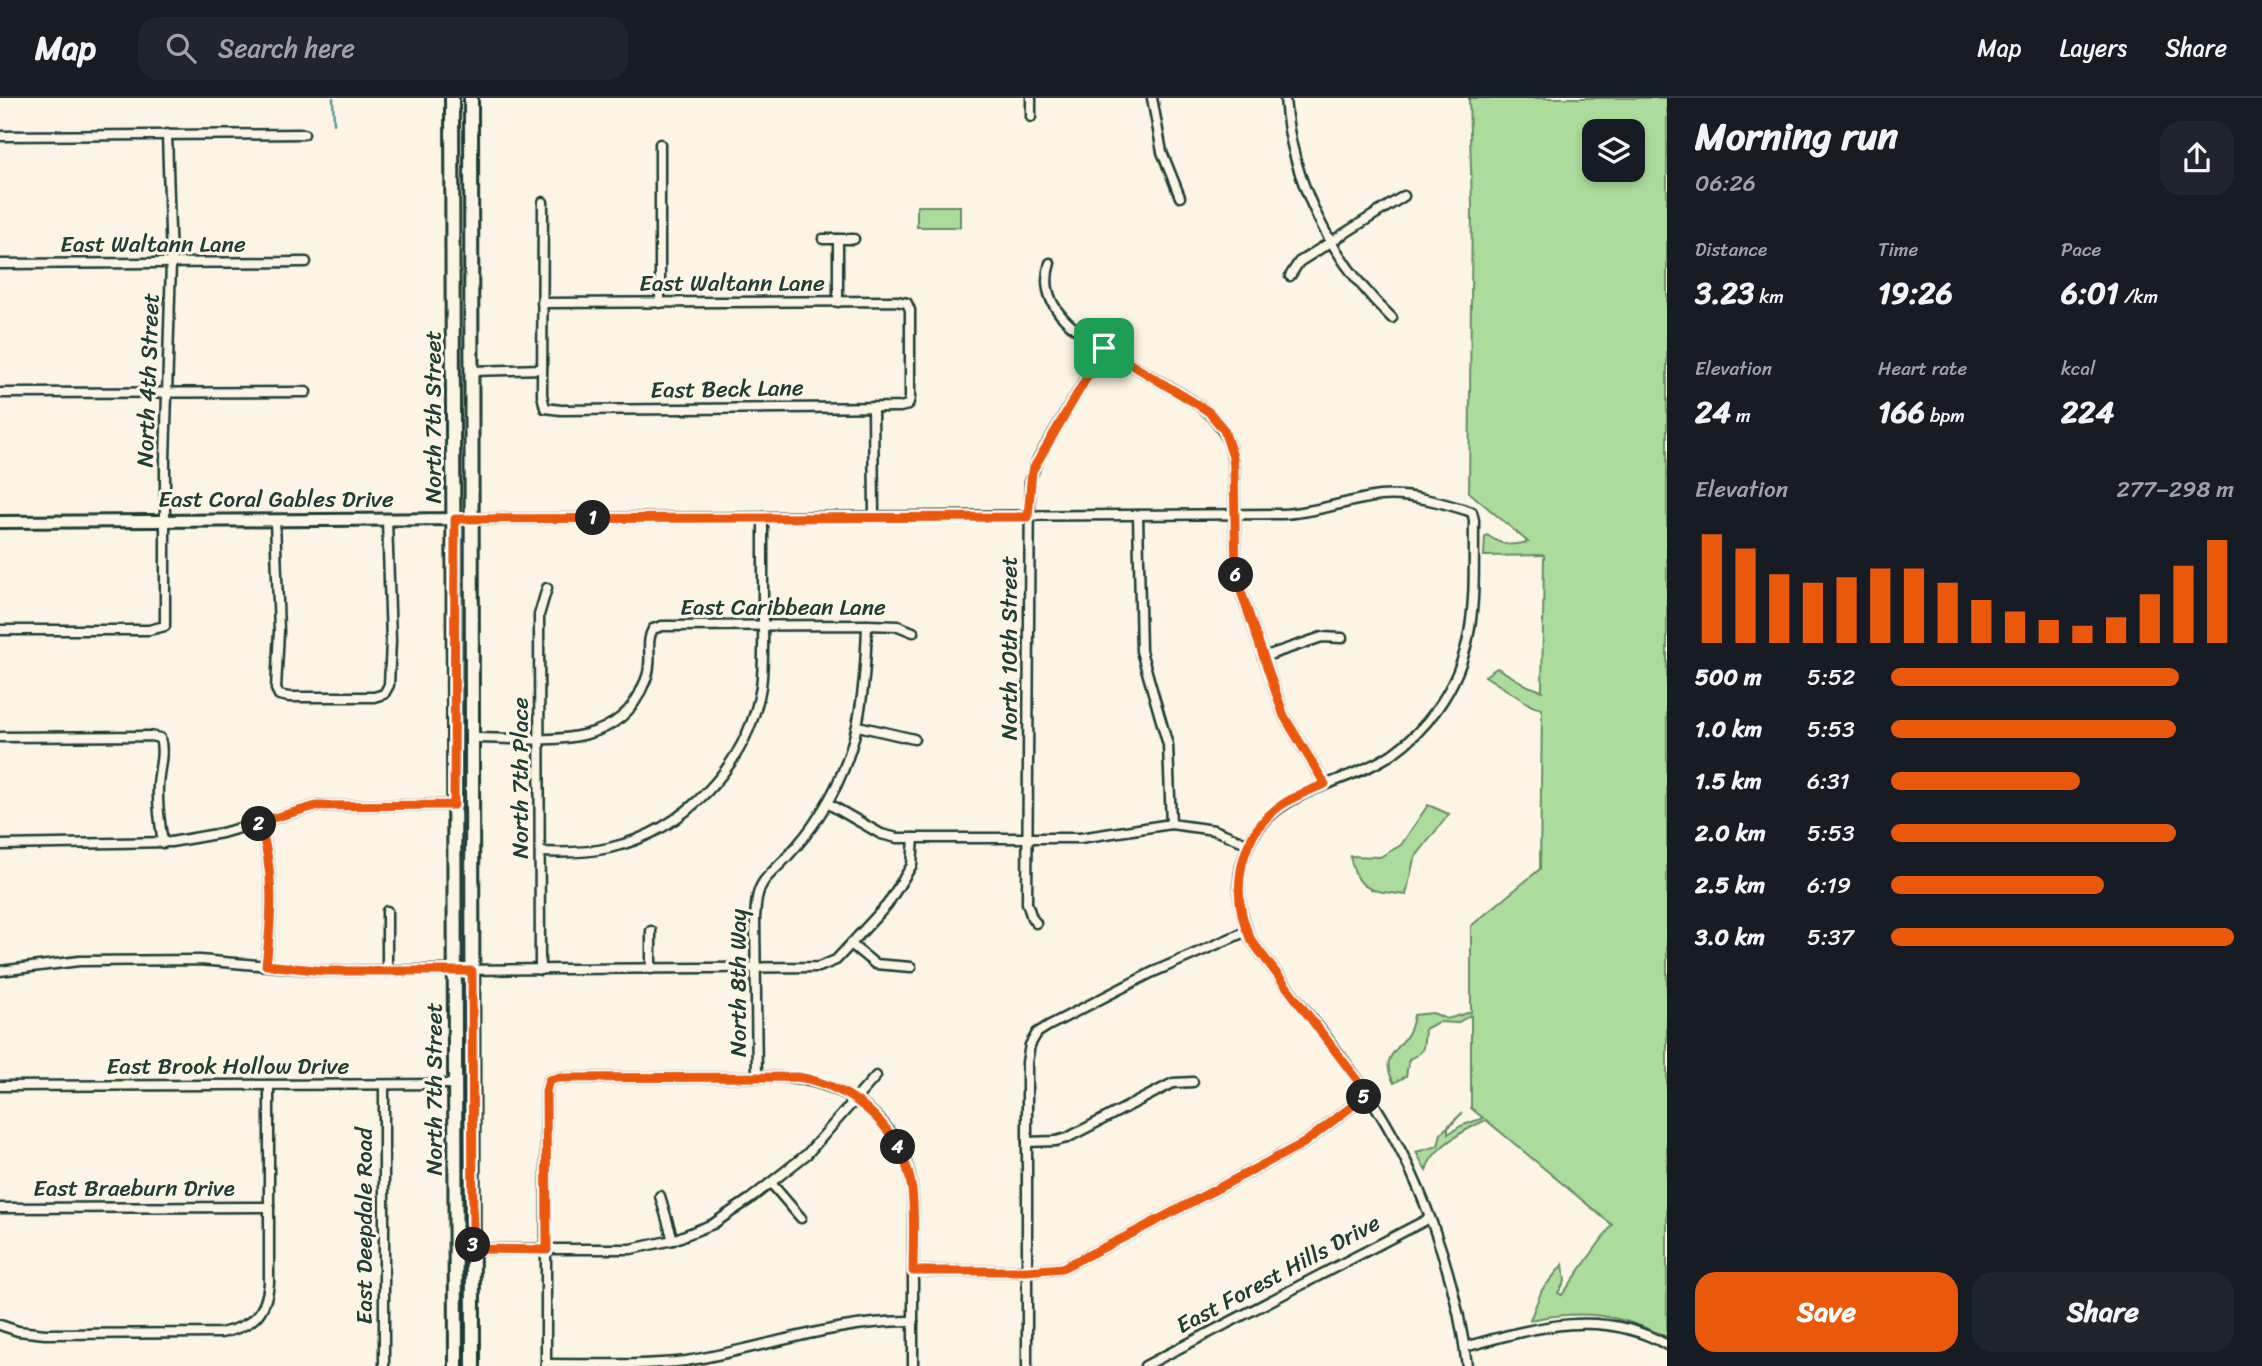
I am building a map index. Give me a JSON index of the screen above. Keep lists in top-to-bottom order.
{
  "streets": {
    "main road": ["North 7th Street"],
    "street": [
      "East Waltann Lane",
      "North 4th Street",
      "East Beck Lane",
      "East Coral Gables Drive",
      "East Caribbean Lane",
      "North 10th Street",
      "North 7th Place",
      "North 8th Way",
      "East Brook Hollow Drive",
      "East Braeburn Drive",
      "East Deepdale Road",
      "East Forest Hills Drive"
    ]
  },
  "crossings": [
    ["East Waltann Lane", "North 4th Street"],
    ["East Waltann Lane", "East Beck Lane"],
    ["North 4th Street", "East Coral Gables Drive"],
    ["North 7th Street", "East Coral Gables Drive"],
    ["North 7th Street", "East Brook Hollow Drive"],
    ["East Coral Gables Drive", "North 10th Street"],
    ["East Caribbean Lane", "North 7th Place"],
    ["East Caribbean Lane", "North 8th Way"],
    ["East Brook Hollow Drive", "East Deepdale Road"]
  ],
  "page": {
    "header": "Map",
    "search": "Search here",
    "nav": ["Map", "Layers", "Share"],
    "heading": ["Morning run", "06:26"],
    "stats": [
      ["Distance", "3.23 km"],
      ["Time", "19:26"],
      ["Pace", "6:01 /km"],
      ["Elevation", "24 m"],
      ["Heart rate", "166 bpm"],
      ["kcal", "224"]
    ],
    "chart": ["Elevation", "277–298 m"],
    "pins": [
      "1",
      "6",
      "2",
      "5",
      "4",
      "3"
    ],
    "list": [
      {
        "name": "500 m",
        "note": "5:52"
      },
      {
        "name": "1.0 km",
        "note": "5:53"
      },
      {
        "name": "1.5 km",
        "note": "6:31"
      },
      {
        "name": "2.0 km",
        "note": "5:53"
      },
      {
        "name": "2.5 km",
        "note": "6:19"
      },
      {
        "name": "3.0 km",
        "note": "5:37"
      }
    ],
    "buttons": ["Save", "Share"]
  }
}
